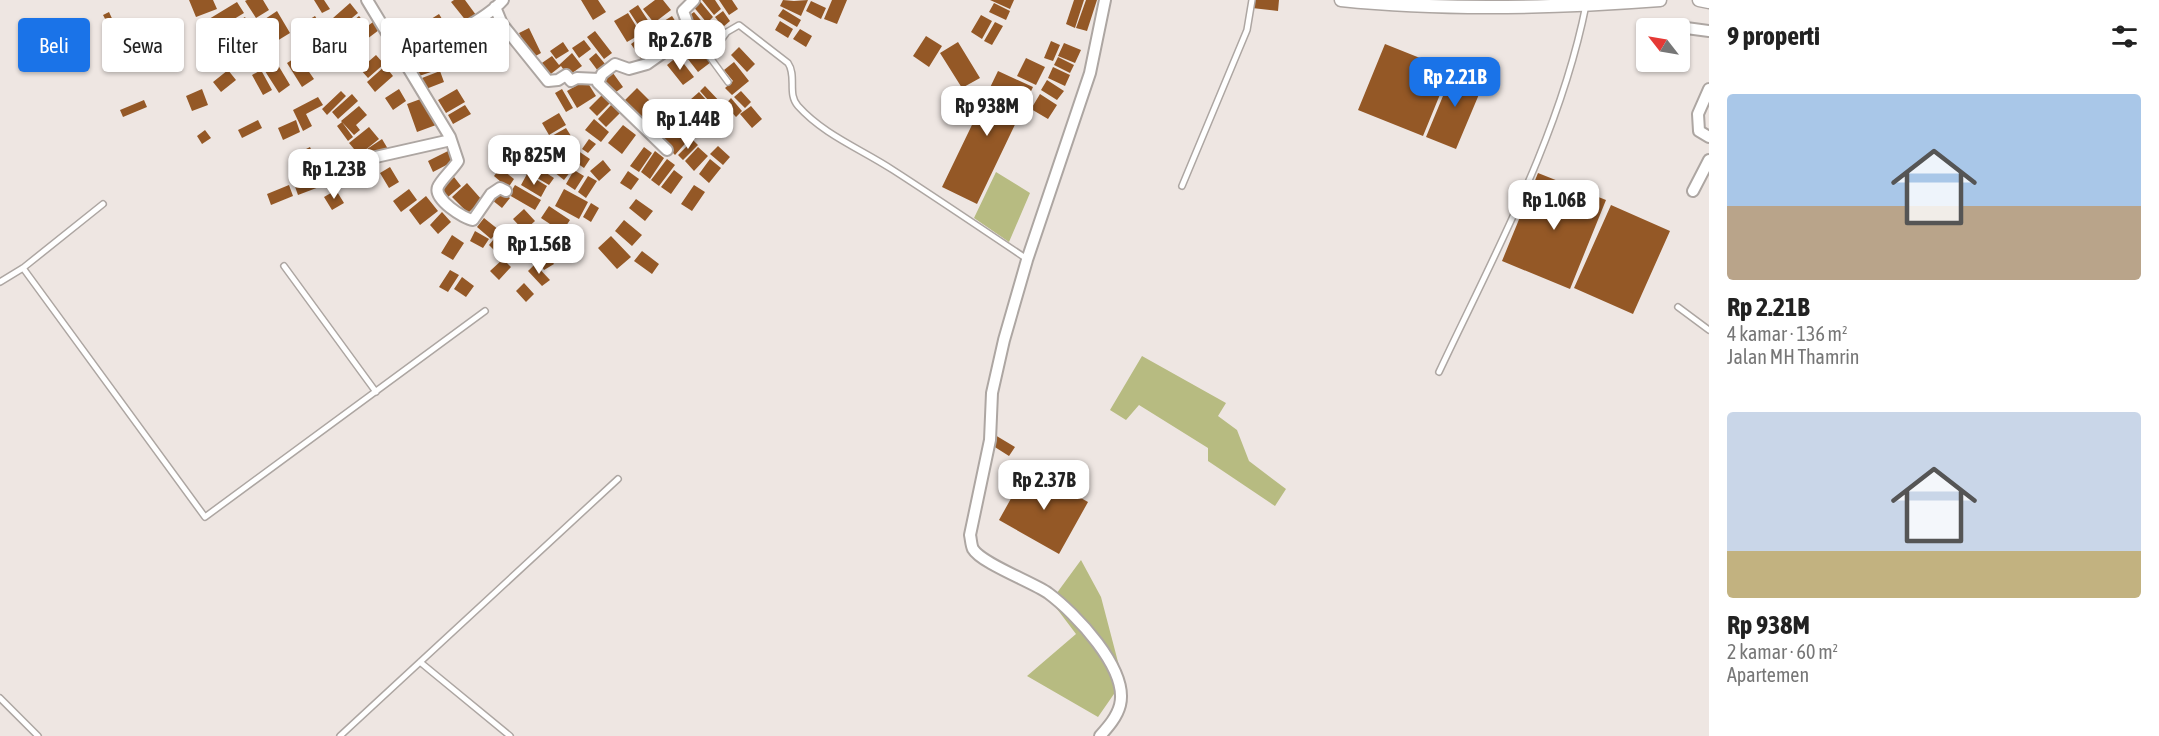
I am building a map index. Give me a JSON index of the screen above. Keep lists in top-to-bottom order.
{
  "north": "top left",
  "page": {
    "heading": "9 properti",
    "chip": [
      "Beli",
      "Sewa",
      "Filter",
      "Baru",
      "Apartemen"
    ],
    "price": [
      "Rp 2.67B",
      "Rp 2.21B",
      "Rp 938M",
      "Rp 1.44B",
      "Rp 825M",
      "Rp 1.23B",
      "Rp 1.06B",
      "Rp 1.56B",
      "Rp 2.37B"
    ],
    "list": [
      {
        "name": "Rp 2.21B",
        "note": "4 kamar · 136 m² · Jalan MH Thamrin"
      },
      {
        "name": "Rp 938M",
        "note": "2 kamar · 60 m² · Apartemen"
      }
    ]
  }
}
